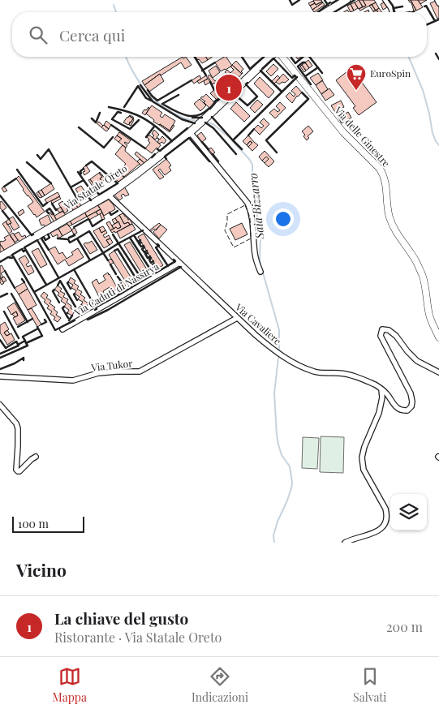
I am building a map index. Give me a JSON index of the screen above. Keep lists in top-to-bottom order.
{
  "streets": {
    "main road": ["Via Statale Oreto"],
    "street": [
      "Via delle Ginestre",
      "Via Caduti di Nassirya",
      "Via Cavaliere",
      "Via Tukor"
    ]
  },
  "crossings": [
    ["Via Statale Oreto", "Via Cavaliere"],
    ["Via Caduti di Nassirya", "Via Cavaliere"],
    ["Via Cavaliere", "Via Tukor"]
  ],
  "water": ["Saia Bizzarro"],
  "places": {
    "supermarket": ["EuroSpin"]
  },
  "scale_bar": "100 m",
  "page": {
    "search": "Cerca qui",
    "pins": "1",
    "scale": "100 m",
    "heading": "Vicino",
    "list": [
      {
        "mark": "1",
        "name": "La chiave del gusto",
        "note": "Ristorante · Via Statale Oreto",
        "value": "200 m"
      }
    ],
    "nav": ["Mappa", "Indicazioni", "Salvati"]
  }
}
